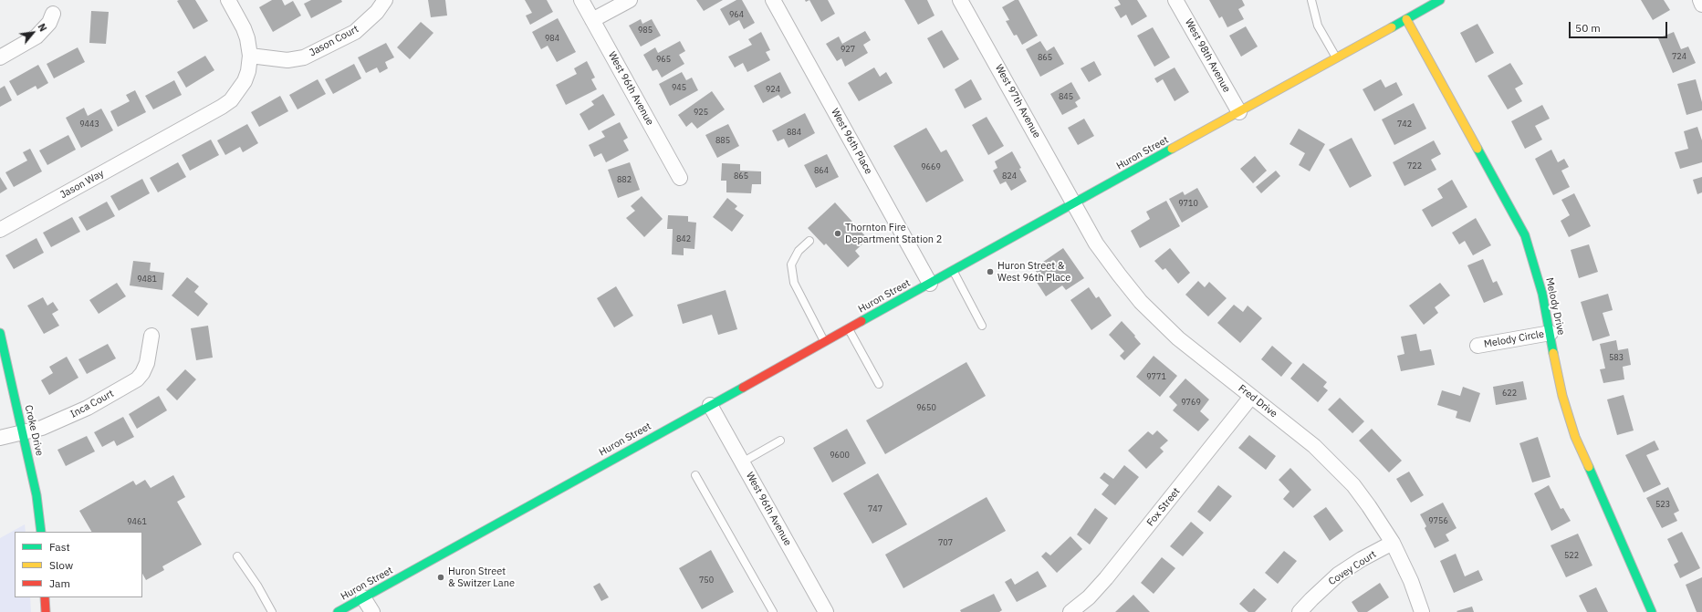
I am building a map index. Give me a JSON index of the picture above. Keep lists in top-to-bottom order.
{
  "streets": {
    "main road": ["Huron Street", "Melody Drive", "Croke Drive"],
    "street": [
      "Jason Court",
      "West 98th Avenue",
      "West 96th Avenue",
      "West 97th Avenue",
      "West 96th Place",
      "Jason Way",
      "Melody Circle",
      "Fred Drive",
      "Inca Court",
      "Fox Street",
      "Covey Court"
    ]
  },
  "crossings": [
    ["Jason Court", "Jason Way"],
    ["West 98th Avenue", "Huron Street"],
    ["West 96th Avenue", "Huron Street"],
    ["West 97th Avenue", "Huron Street"],
    ["West 97th Avenue", "Fred Drive"],
    ["West 96th Place", "Huron Street"],
    ["Huron Street", "Melody Drive"],
    ["Huron Street", "Fred Drive"],
    ["Melody Drive", "Melody Circle"],
    ["Fred Drive", "Fox Street"],
    ["Fred Drive", "Covey Court"],
    ["Inca Court", "Croke Drive"]
  ],
  "places": ["Thornton Fire Department Station 2", "Huron Street & West 96th Place", "Huron Street & Switzer Lane"],
  "house_numbers": [
    "964",
    "985",
    "984",
    "927",
    "724",
    "865",
    "965",
    "945",
    "924",
    "845",
    "925",
    "9443",
    "742",
    "884",
    "885",
    "722",
    "9669",
    "864",
    "865",
    "824",
    "882",
    "9710",
    "842",
    "9481",
    "583",
    "9771",
    "622",
    "9769",
    "9650",
    "9600",
    "523",
    "747",
    "9756",
    "9461",
    "707",
    "522",
    "750"
  ],
  "legend": ["Fast", "Slow", "Jam"],
  "scale_bar": "50 m",
  "north": "top right"
}
